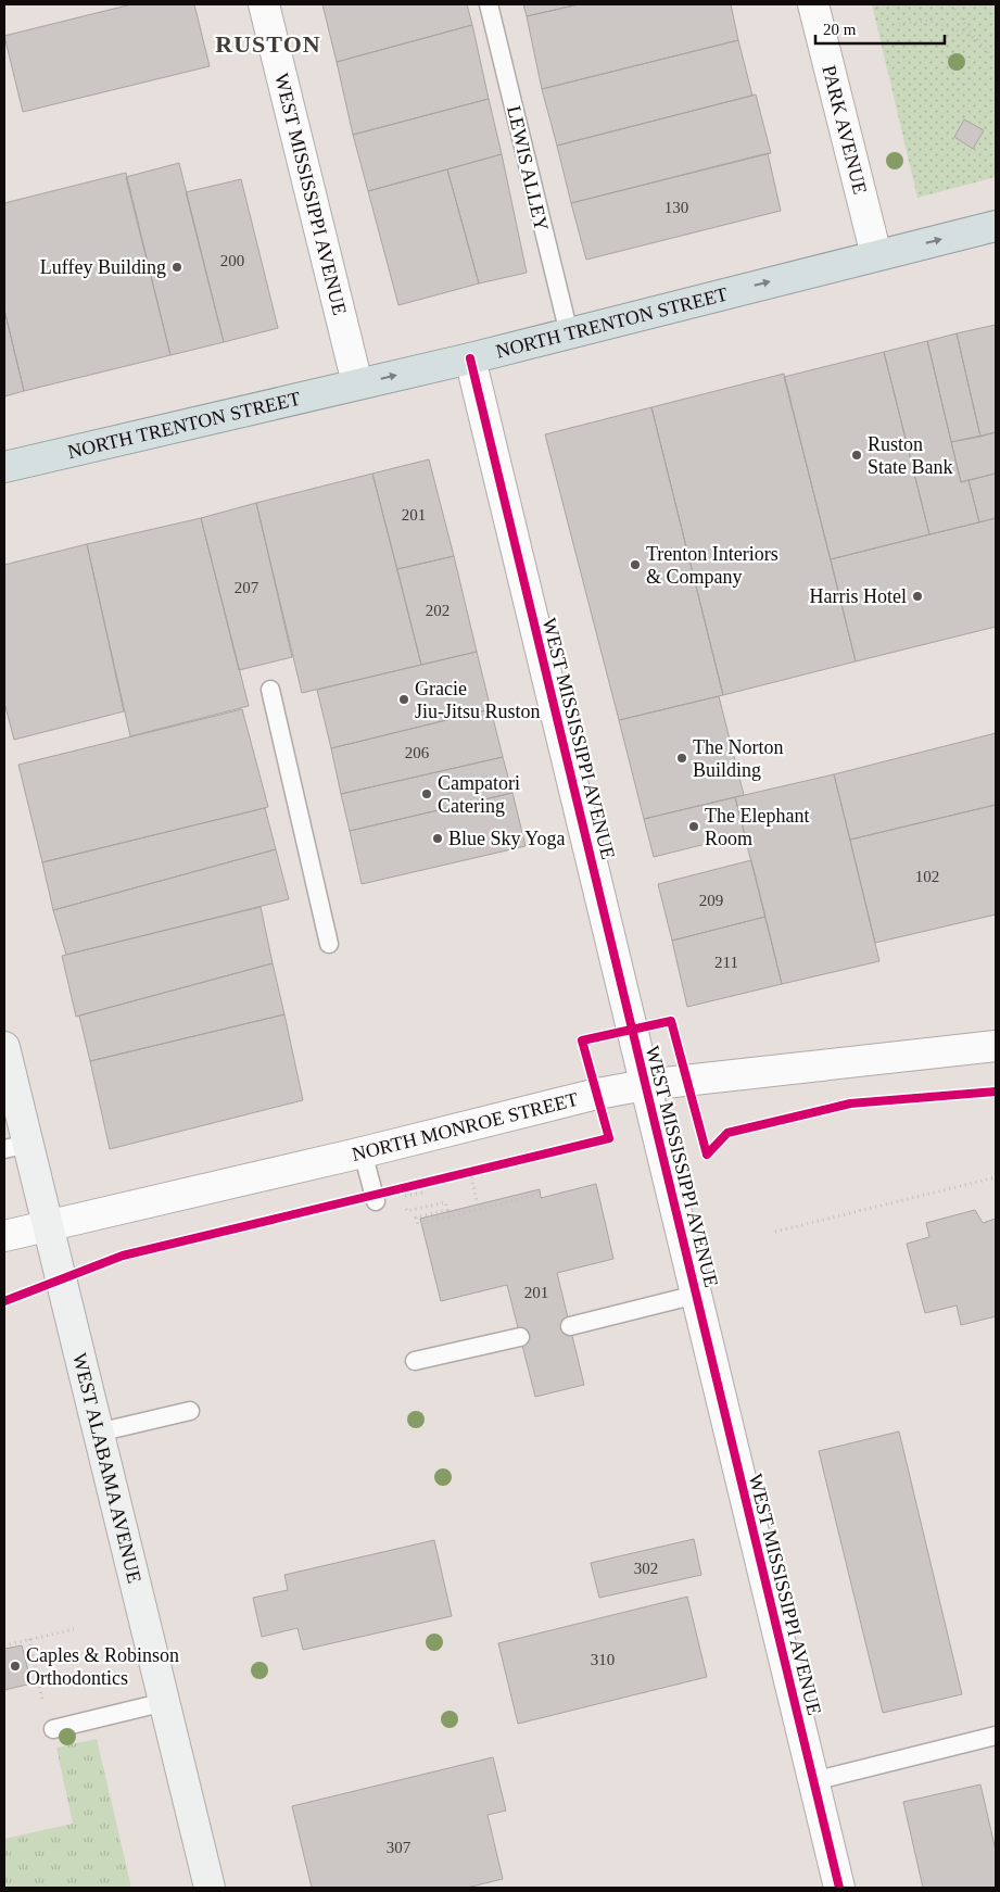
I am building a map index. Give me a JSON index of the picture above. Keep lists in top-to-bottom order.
{
  "streets": {
    "highway": ["NORTH TRENTON STREET"],
    "main road": ["WEST ALABAMA AVENUE"],
    "street": ["PARK AVENUE", "WEST MISSISSIPPI AVENUE", "NORTH MONROE STREET"],
    "lane": ["LEWIS ALLEY"]
  },
  "crossings": [
    ["PARK AVENUE", "NORTH TRENTON STREET"],
    ["LEWIS ALLEY", "NORTH TRENTON STREET"],
    ["WEST MISSISSIPPI AVENUE", "NORTH TRENTON STREET"],
    ["WEST MISSISSIPPI AVENUE", "NORTH MONROE STREET"],
    ["NORTH MONROE STREET", "WEST ALABAMA AVENUE"]
  ],
  "one_way": ["NORTH TRENTON STREET"],
  "districts": ["RUSTON"],
  "places": [
    "Luffey Building",
    "Ruston State Bank",
    "Trenton Interiors & Company",
    "Harris Hotel",
    "Gracie Jiu-Jitsu Ruston",
    "The Norton Building",
    "Campatori Catering",
    "The Elephant Room",
    "Blue Sky Yoga",
    "Caples & Robinson Orthodontics"
  ],
  "house_numbers": [
    "130",
    "200",
    "201",
    "207",
    "202",
    "206",
    "102",
    "209",
    "211",
    "201",
    "302",
    "310",
    "307"
  ],
  "scale_bar": "20 m"
}
